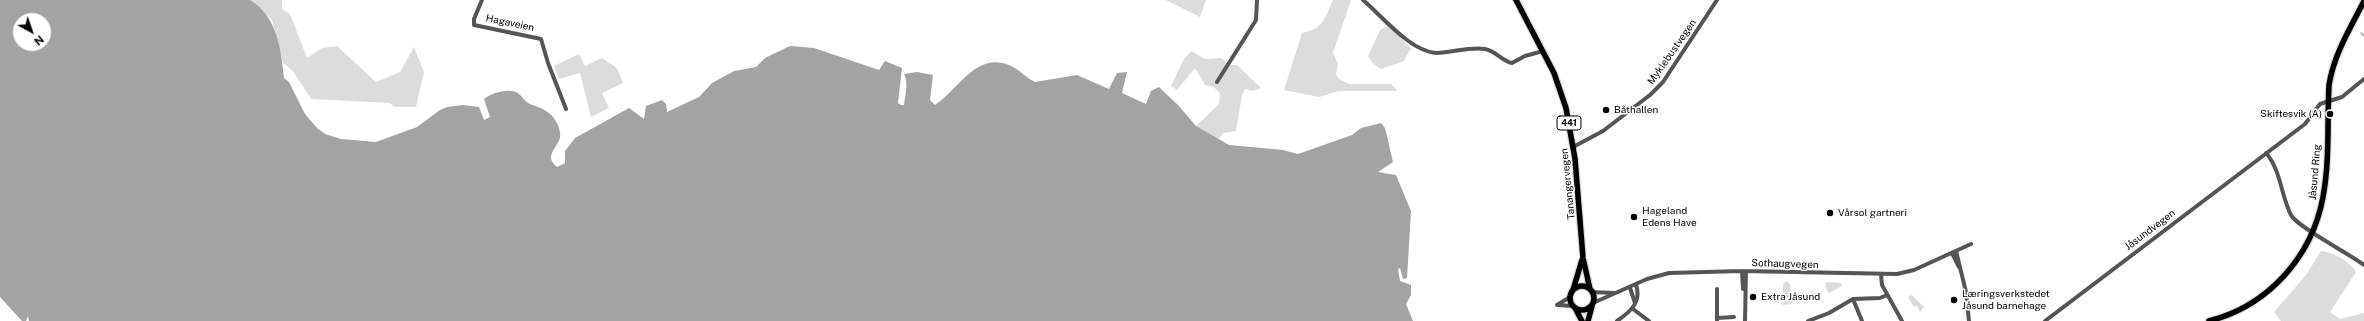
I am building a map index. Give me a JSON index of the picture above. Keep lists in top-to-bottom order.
{
  "streets": {
    "main road": ["441", "Jåsund Ring", "Tanangervegen"],
    "street": [
      "Hagaveien",
      "Myklebustvegen",
      "Jåsundvegen",
      "Sothaugvegen"
    ]
  },
  "crossings": [
    ["Myklebustvegen", "Tanangervegen"],
    ["441", "Tanangervegen"],
    ["441", "Sothaugvegen"],
    ["Jåsund Ring", "Jåsundvegen"],
    ["Tanangervegen", "Sothaugvegen"]
  ],
  "places": [
    "Båthallen",
    "Skiftesvik (A)",
    "Vårsol gartneri",
    "Hageland Edens Have",
    "Extra Jåsund",
    "Læringsverkstedet Jåsund barnehage"
  ],
  "north": "bottom right"
}
